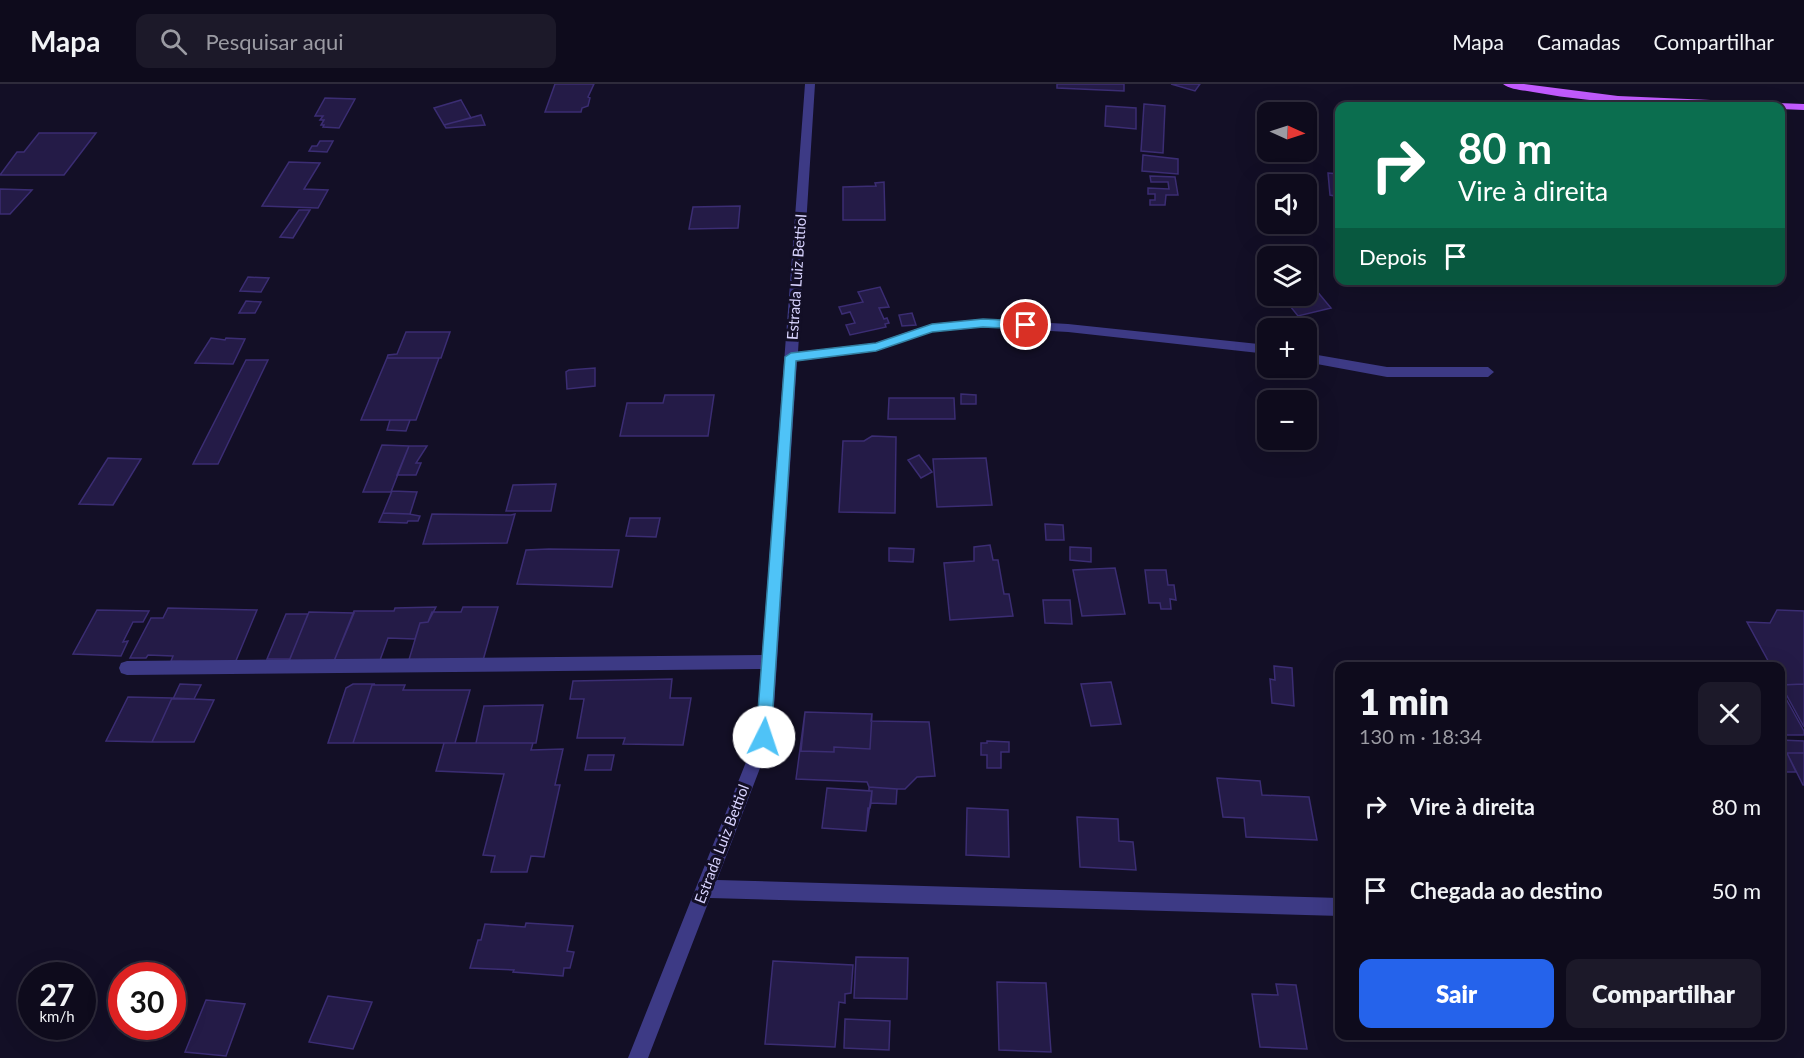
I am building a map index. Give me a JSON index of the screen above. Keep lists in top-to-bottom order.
{
  "streets": {
    "street": ["Estrada Luiz Bettiol"]
  },
  "north": "right",
  "page": {
    "header": "Mapa",
    "search": "Pesquisar aqui",
    "nav": ["Mapa", "Camadas", "Compartilhar"],
    "map_buttons": ["+", "−"],
    "turn": ["80 m", "Vire à direita"],
    "then": "Depois",
    "heading": ["1 min", "130 m · 18:34"],
    "list": [
      {
        "name": "Vire à direita",
        "value": "80 m"
      },
      {
        "name": "Chegada ao destino",
        "value": "50 m"
      }
    ],
    "buttons": ["Sair", "Compartilhar"],
    "speed": "27 km/h",
    "limit": "30"
  }
}
